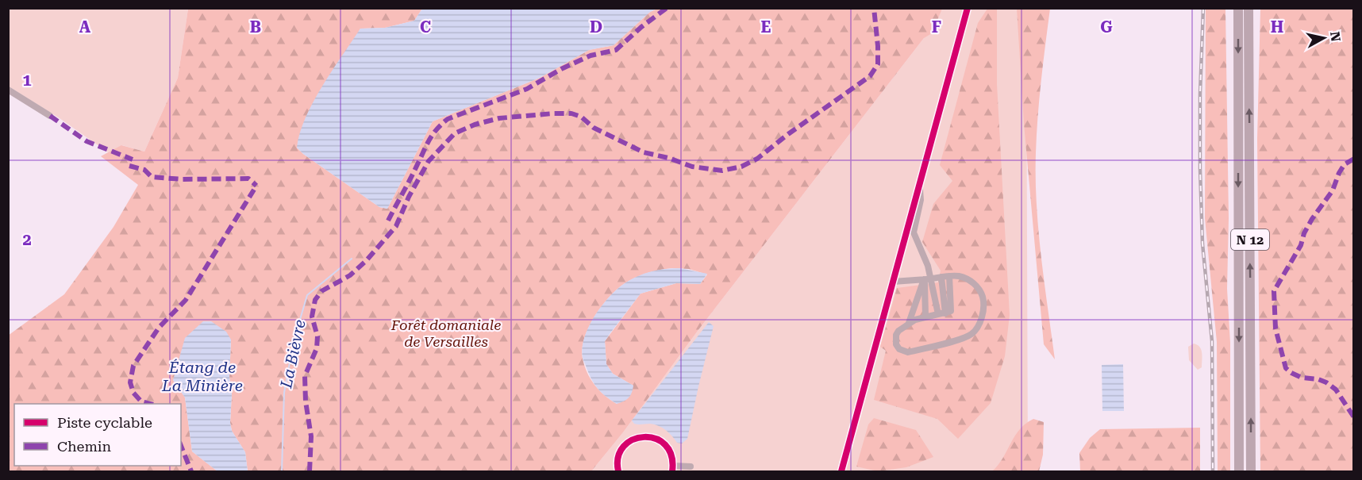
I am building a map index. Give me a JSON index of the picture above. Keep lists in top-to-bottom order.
{
  "streets": {
    "highway": ["N 12"]
  },
  "water": ["La Bièvre", "Étang de La Minière"],
  "parks": ["Forêt domaniale de Versailles"],
  "legend": ["Piste cyclable", "Chemin"],
  "north": "right",
  "grid": {
    "columns": [
      "A",
      "B",
      "C",
      "D",
      "E",
      "F",
      "G",
      "H"
    ],
    "rows": ["1", "2"]
  }
}
